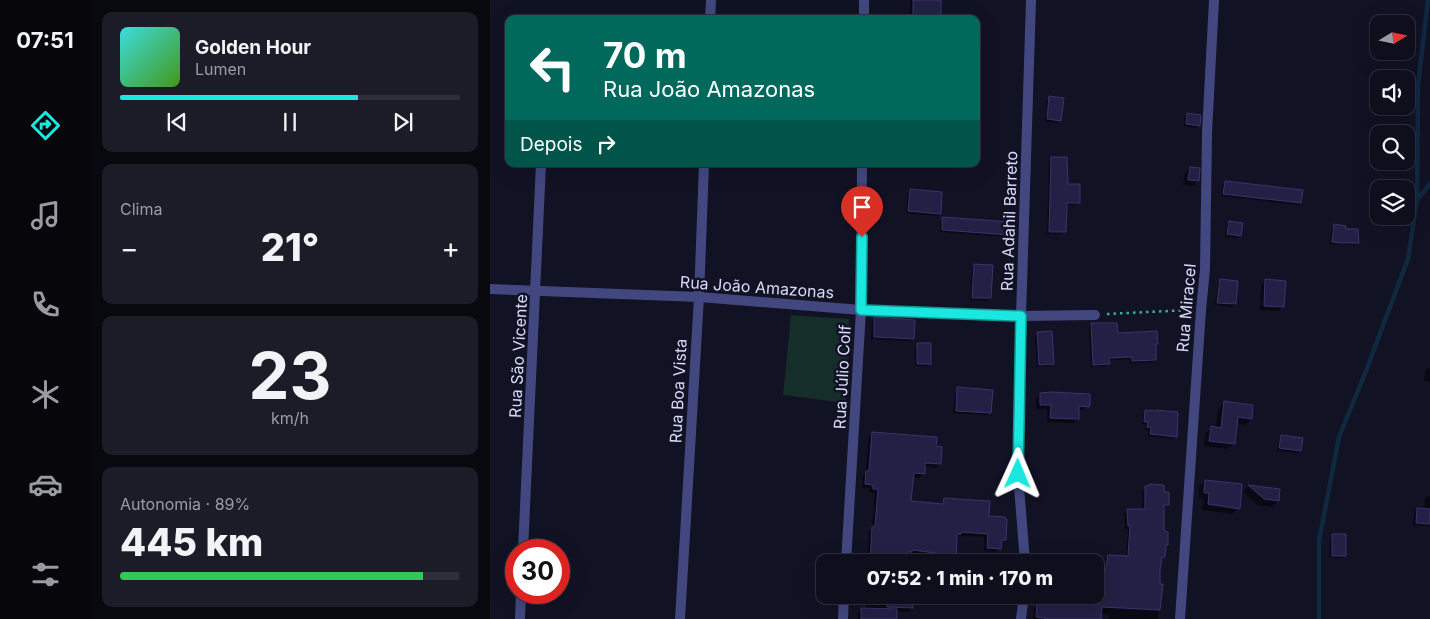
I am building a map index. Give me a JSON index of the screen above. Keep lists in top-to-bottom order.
{
  "streets": {
    "street": [
      "Rua Adahil Barreto",
      "Rua João Amazonas",
      "Rua Miracel",
      "Rua São Vicente",
      "Rua Júlio Colf",
      "Rua Boa Vista"
    ]
  },
  "crossings": [
    ["Rua Adahil Barreto", "Rua João Amazonas"],
    ["Rua João Amazonas", "Rua São Vicente"],
    ["Rua João Amazonas", "Rua Júlio Colf"],
    ["Rua João Amazonas", "Rua Boa Vista"]
  ],
  "north": "right",
  "page": {
    "tabs": "07:51",
    "turn": ["70 m", "Rua João Amazonas"],
    "song": ["Golden Hour", "Lumen"],
    "then": "Depois",
    "tile": [
      "Clima",
      ["23", "km/h"],
      ["Autonomia · 89%", "445 km"]
    ],
    "heat": ["−", "21°", "+"],
    "limit": "30",
    "trip": "07:52 · 1 min · 170 m"
  }
}
